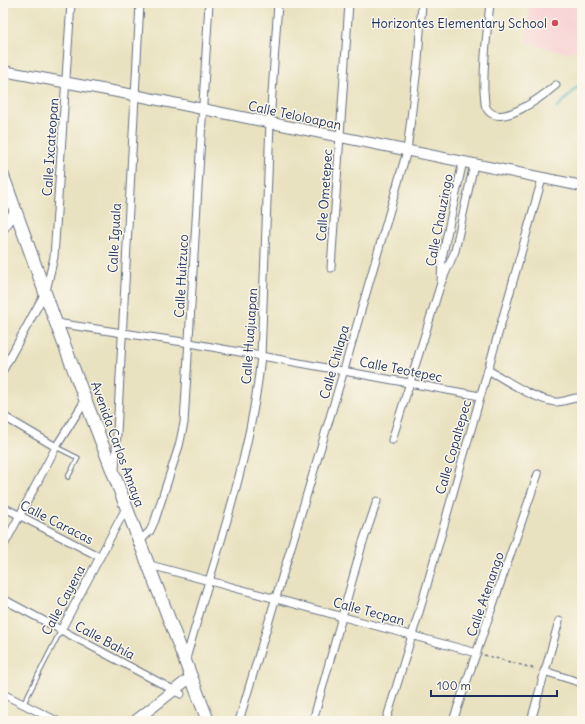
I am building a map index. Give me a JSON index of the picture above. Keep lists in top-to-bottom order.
{
  "streets": {
    "main road": ["Avenida Carlos Amaya"],
    "street": [
      "Calle Teloloapan",
      "Calle Ixcateopan",
      "Calle Ometepec",
      "Calle Chauzingo",
      "Calle Iguala",
      "Calle Huitzuco",
      "Calle Huajuapan",
      "Calle Chilapa",
      "Calle Teotepec",
      "Calle Copaltepec",
      "Calle Caracas",
      "Calle Atenango",
      "Calle Cayena",
      "Calle Tecpan",
      "Calle Bahía"
    ]
  },
  "crossings": [
    ["Calle Teloloapan", "Calle Ixcateopan"],
    ["Calle Teloloapan", "Calle Ometepec"],
    ["Calle Teloloapan", "Calle Chauzingo"],
    ["Calle Teloloapan", "Calle Iguala"],
    ["Calle Teloloapan", "Calle Huitzuco"],
    ["Calle Teloloapan", "Calle Huajuapan"],
    ["Calle Teloloapan", "Calle Chilapa"],
    ["Calle Teloloapan", "Calle Copaltepec"],
    ["Calle Ixcateopan", "Avenida Carlos Amaya"],
    ["Calle Chauzingo", "Calle Teotepec"],
    ["Calle Iguala", "Calle Teotepec"],
    ["Calle Iguala", "Avenida Carlos Amaya"],
    ["Calle Huitzuco", "Calle Teotepec"],
    ["Calle Huitzuco", "Avenida Carlos Amaya"],
    ["Calle Huajuapan", "Calle Teotepec"],
    ["Calle Huajuapan", "Avenida Carlos Amaya"],
    ["Calle Huajuapan", "Calle Tecpan"],
    ["Calle Chilapa", "Calle Teotepec"],
    ["Calle Chilapa", "Calle Tecpan"],
    ["Calle Teotepec", "Avenida Carlos Amaya"],
    ["Calle Teotepec", "Calle Copaltepec"],
    ["Avenida Carlos Amaya", "Calle Cayena"],
    ["Avenida Carlos Amaya", "Calle Tecpan"],
    ["Calle Copaltepec", "Calle Tecpan"],
    ["Calle Caracas", "Calle Cayena"],
    ["Calle Atenango", "Calle Tecpan"],
    ["Calle Cayena", "Calle Bahía"]
  ],
  "places": ["Horizontes Elementary School"],
  "scale_bar": "100 m"
}
